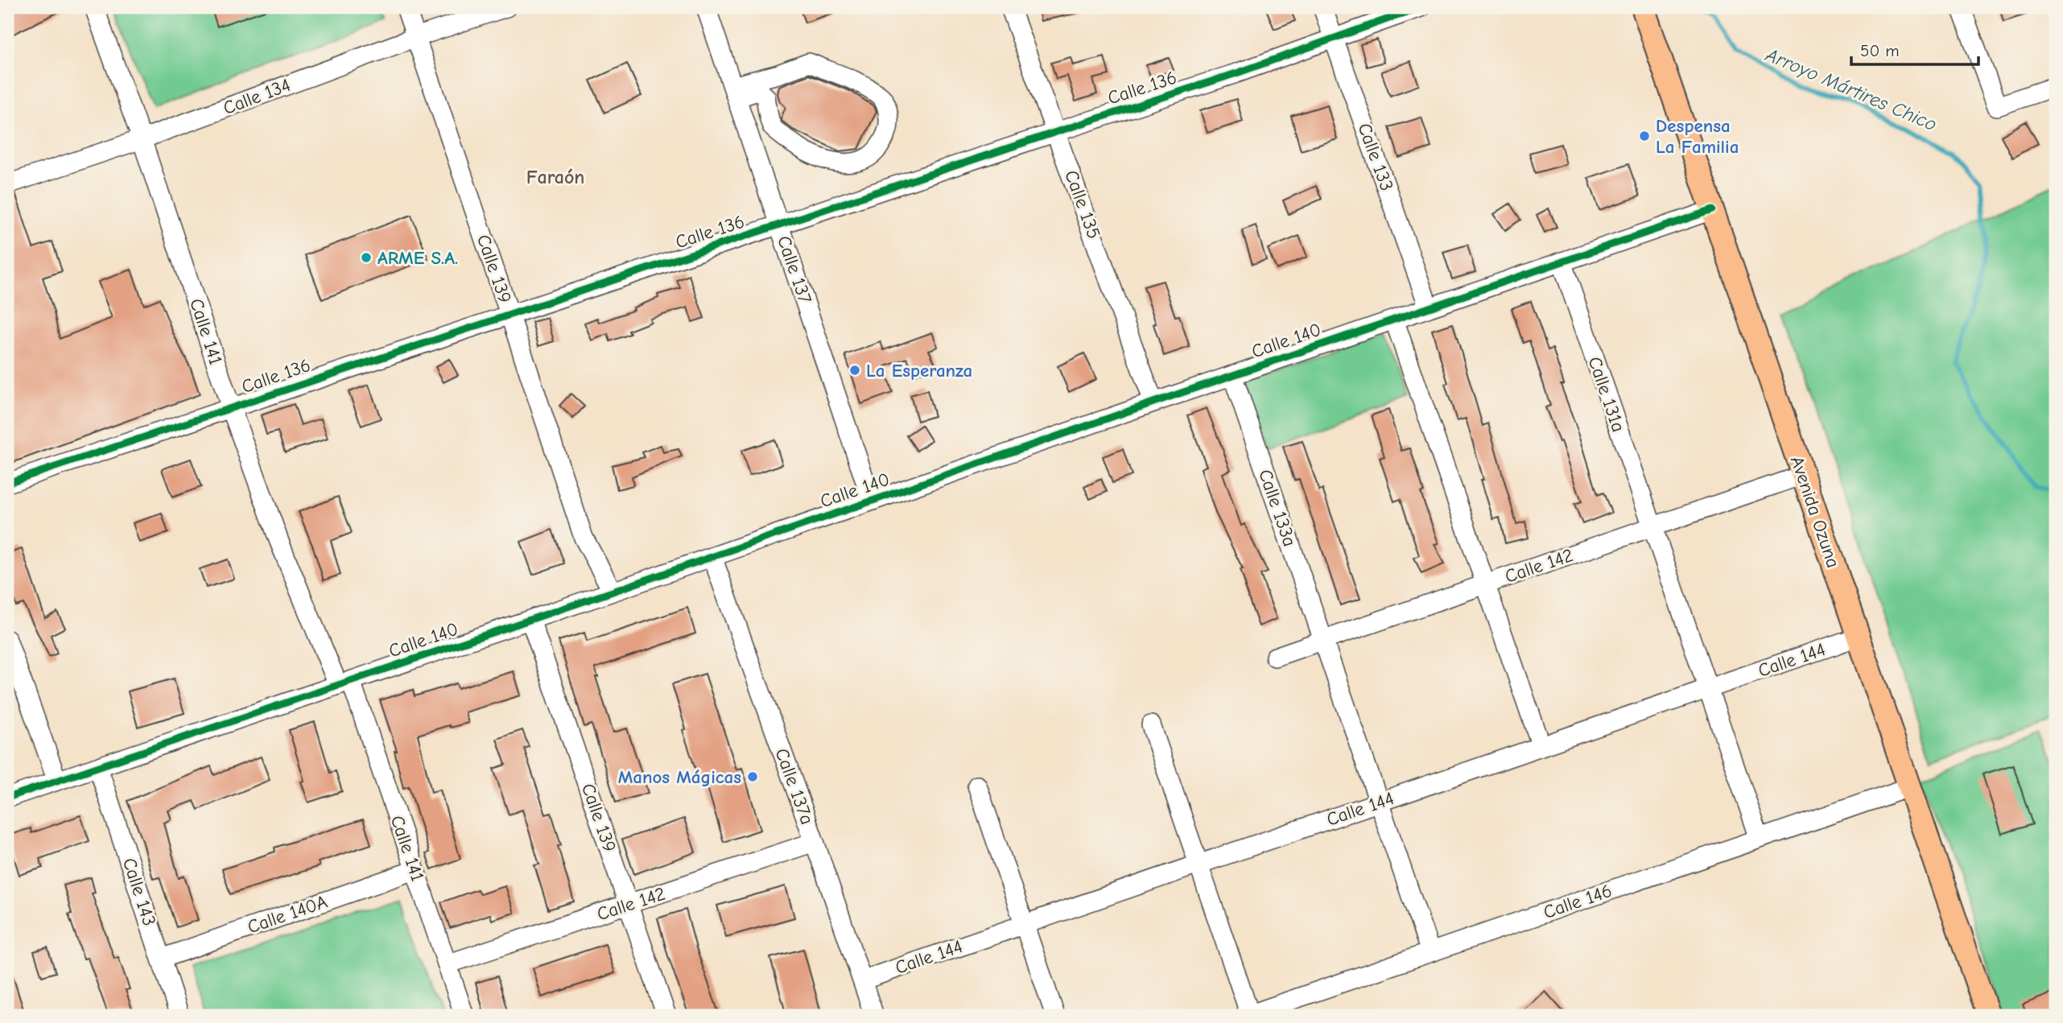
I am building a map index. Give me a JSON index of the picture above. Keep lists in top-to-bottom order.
{
  "streets": {
    "main road": ["Avenida Ozuna"],
    "street": [
      "Calle 136",
      "Calle 134",
      "Calle 133",
      "Calle 135",
      "Calle 139",
      "Calle 137",
      "Calle 141",
      "Calle 140",
      "Calle 131a",
      "Calle 133a",
      "Calle 142",
      "Calle 144",
      "Calle 137a",
      "Calle 143",
      "Calle 146",
      "Calle 140A"
    ]
  },
  "crossings": [
    ["Calle 136", "Calle 133"],
    ["Calle 136", "Calle 135"],
    ["Calle 136", "Calle 139"],
    ["Calle 136", "Calle 137"],
    ["Calle 136", "Calle 141"],
    ["Calle 134", "Calle 139"],
    ["Calle 134", "Calle 141"],
    ["Calle 133", "Calle 140"],
    ["Calle 135", "Calle 140"],
    ["Calle 139", "Calle 140"],
    ["Calle 139", "Calle 142"],
    ["Calle 137", "Calle 140"],
    ["Calle 141", "Calle 140"],
    ["Calle 141", "Calle 142"],
    ["Calle 141", "Calle 140A"],
    ["Calle 140", "Calle 131a"],
    ["Calle 140", "Calle 133a"],
    ["Calle 140", "Avenida Ozuna"],
    ["Calle 140", "Calle 137a"],
    ["Calle 140", "Calle 143"],
    ["Calle 131a", "Calle 142"],
    ["Calle 131a", "Calle 144"],
    ["Calle 131a", "Calle 146"],
    ["Calle 133a", "Calle 142"],
    ["Calle 133a", "Calle 144"],
    ["Calle 133a", "Calle 146"],
    ["Avenida Ozuna", "Calle 142"],
    ["Avenida Ozuna", "Calle 144"],
    ["Avenida Ozuna", "Calle 146"],
    ["Calle 142", "Calle 137a"],
    ["Calle 144", "Calle 137a"],
    ["Calle 143", "Calle 140A"]
  ],
  "districts": ["Faraón"],
  "water": ["Arroyo Mártires Chico"],
  "places": [
    "Despensa La Familia",
    "ARME S.A.",
    "La Esperanza",
    "Manos Mágicas"
  ],
  "scale_bar": "50 m"
}
